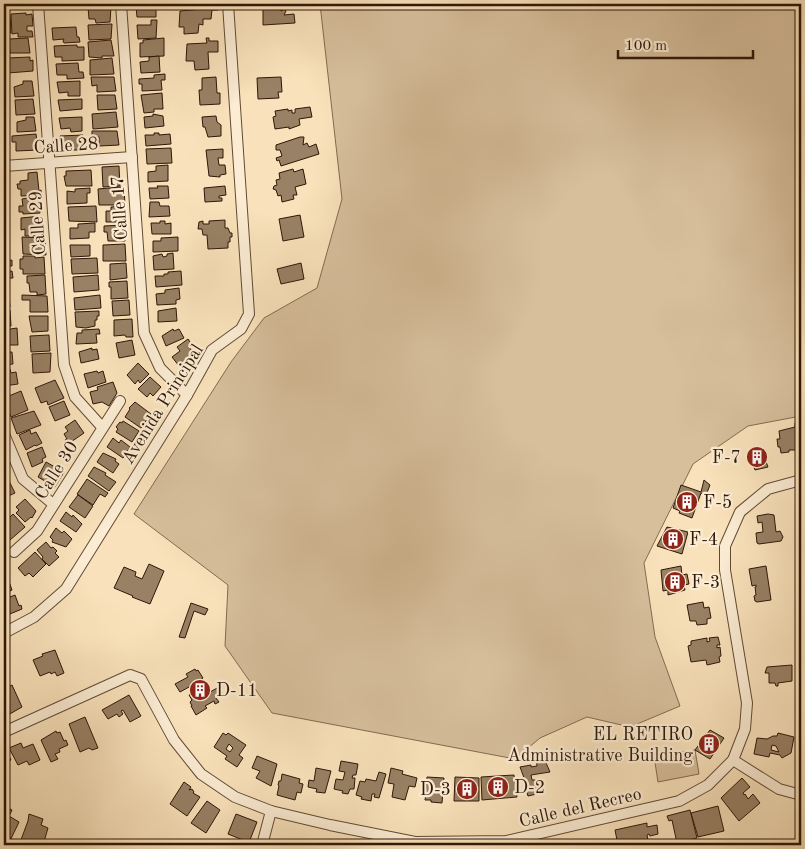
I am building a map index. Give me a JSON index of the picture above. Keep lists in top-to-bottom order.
{
  "streets": {
    "street": [
      "Calle 28",
      "Calle 17",
      "Calle 29",
      "Avenida Principal",
      "Calle 30",
      "Calle del Recreo"
    ]
  },
  "crossings": [
    ["Calle 28", "Calle 17"],
    ["Calle 28", "Calle 29"],
    ["Calle 17", "Avenida Principal"],
    ["Calle 29", "Calle 30"]
  ],
  "places": {
    "building": [
      "F-7",
      "F-5",
      "F-4",
      "F-3",
      "D-11",
      "EL RETIRO Administrative Building",
      "D-2",
      "D-3"
    ]
  },
  "scale_bar": "100 m"
}
